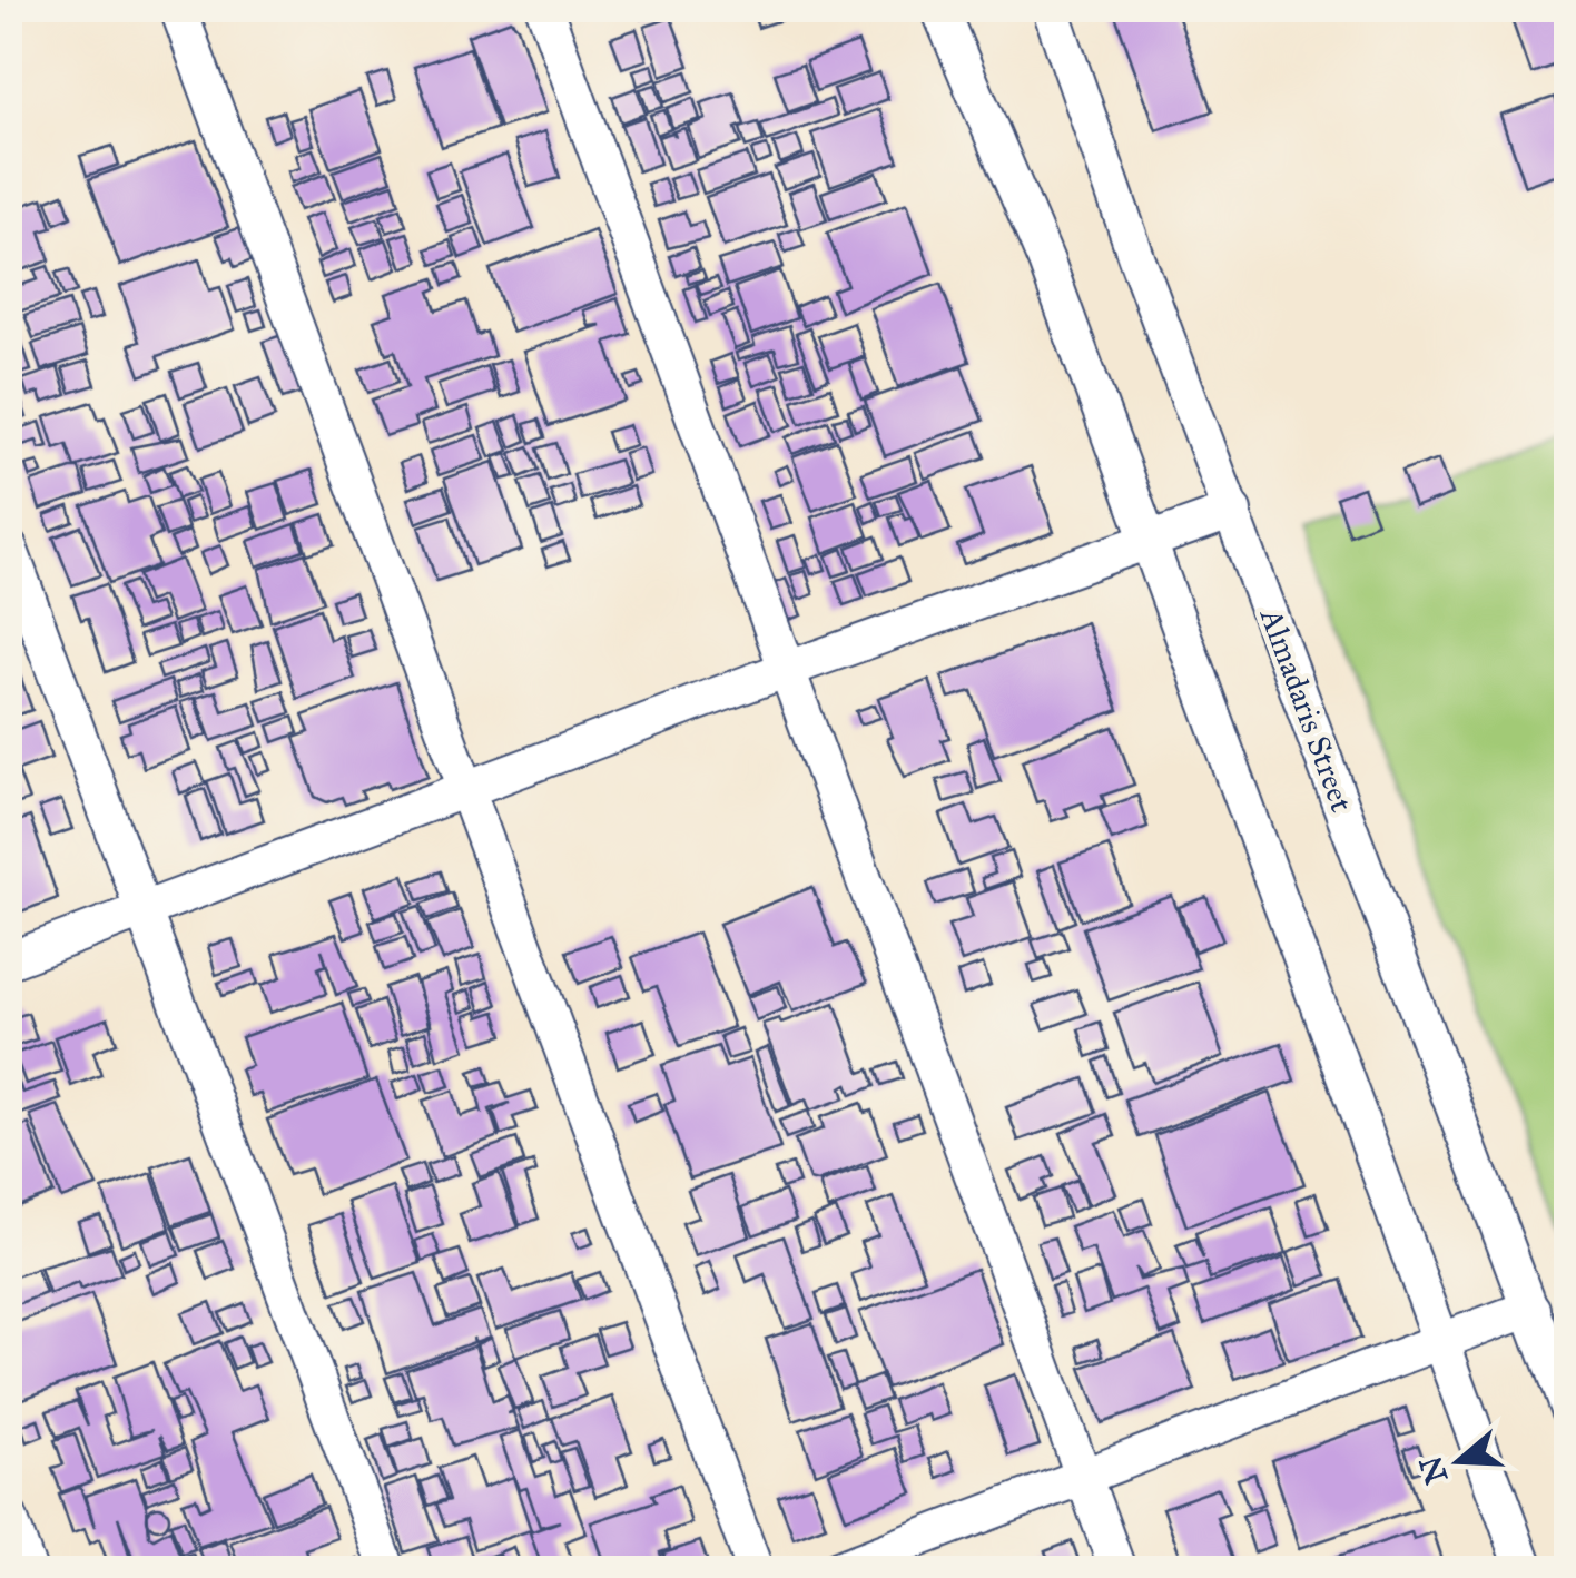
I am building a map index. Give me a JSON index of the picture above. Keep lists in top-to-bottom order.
{
  "streets": {
    "street": ["Almadaris Street"]
  },
  "north": "left"
}
